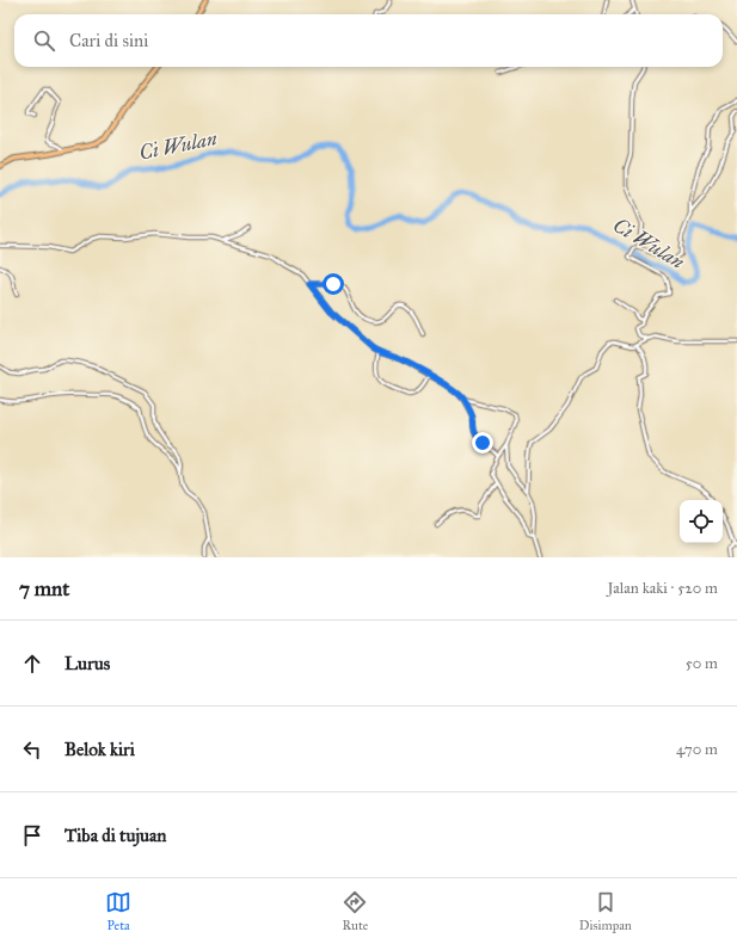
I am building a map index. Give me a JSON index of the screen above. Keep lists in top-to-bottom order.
{
  "water": ["Ci Wulan"],
  "page": {
    "search": "Cari di sini",
    "heading": ["7 mnt", "Jalan kaki · 520 m"],
    "list": [
      ["Lurus", "50 m"],
      ["Belok kiri", "470 m"],
      "Tiba di tujuan"
    ],
    "nav": ["Peta", "Rute", "Disimpan"]
  }
}
